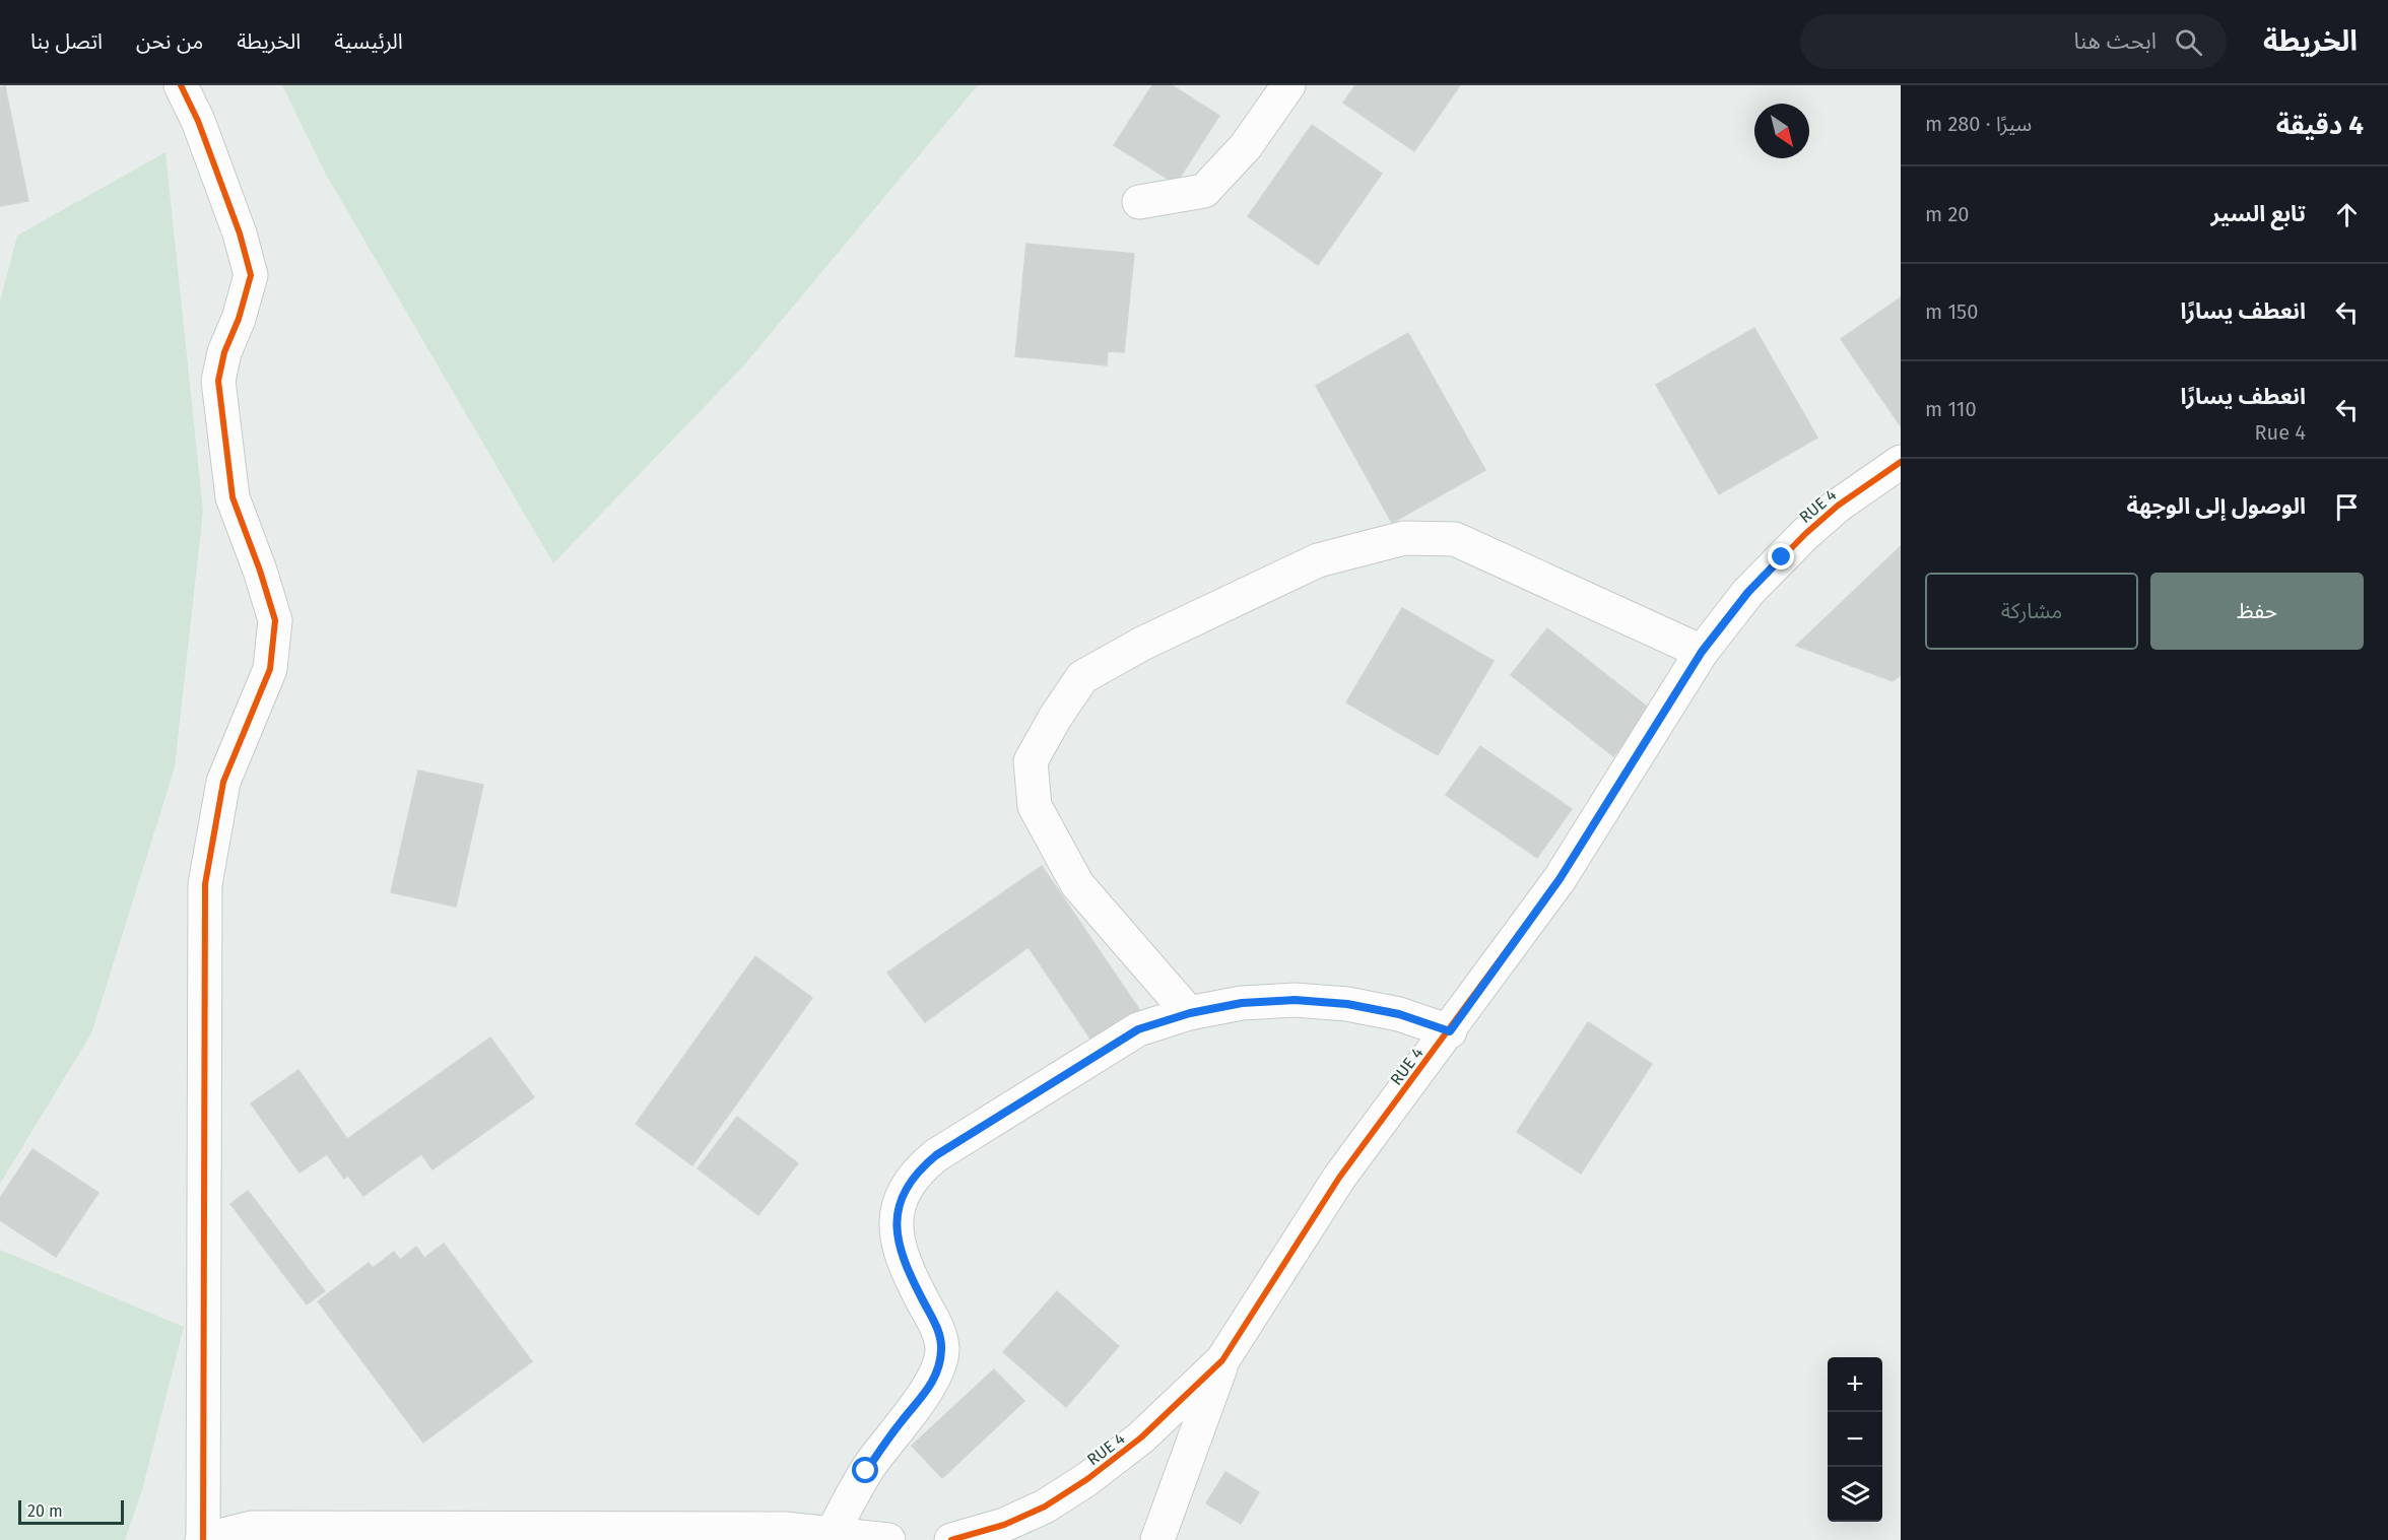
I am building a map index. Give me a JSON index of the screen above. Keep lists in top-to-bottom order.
{
  "streets": {
    "street": ["RUE 4"]
  },
  "scale_bar": "20 m",
  "north": "bottom right",
  "page": {
    "header": "الخريطة",
    "search": "ابحث هنا",
    "nav": [
      "الرئيسية",
      "الخريطة",
      "من نحن",
      "اتصل بنا"
    ],
    "heading": ["4 دقيقة", "سيرًا · 280 m"],
    "list": [
      ["تابع السير", "20 m"],
      ["انعطف يسارًا", "150 m"],
      ["انعطف يسارًا", "Rue 4", "110 m"],
      "الوصول إلى الوجهة"
    ],
    "buttons": ["حفظ", "مشاركة"],
    "map_buttons": ["+", "−"],
    "scale": "20 m"
  }
}
